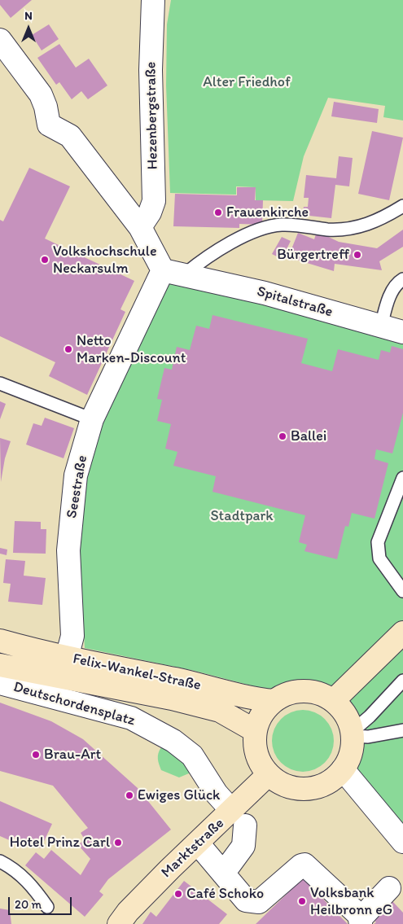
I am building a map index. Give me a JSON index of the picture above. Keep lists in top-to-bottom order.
{
  "streets": {
    "main road": ["Felix-Wankel-Straße", "Marktstraße"],
    "street": [
      "Hezenbergstraße",
      "Spitalstraße",
      "Seestraße",
      "Deutschordensplatz"
    ]
  },
  "crossings": [
    ["Spitalstraße", "Seestraße"],
    ["Seestraße", "Felix-Wankel-Straße"],
    ["Felix-Wankel-Straße", "Deutschordensplatz"],
    ["Felix-Wankel-Straße", "Marktstraße"],
    ["Deutschordensplatz", "Marktstraße"]
  ],
  "parks": ["Alter Friedhof", "Stadtpark"],
  "places": [
    "Frauenkirche",
    "Bürgertreff",
    "Volkshochschule Neckarsulm",
    "Netto Marken-Discount",
    "Ballei",
    "Brau-Art",
    "Ewiges Glück",
    "Hotel Prinz Carl",
    "Café Schoko",
    "Volksbank Heilbronn eG"
  ],
  "scale_bar": "20 m",
  "north": "top"
}
